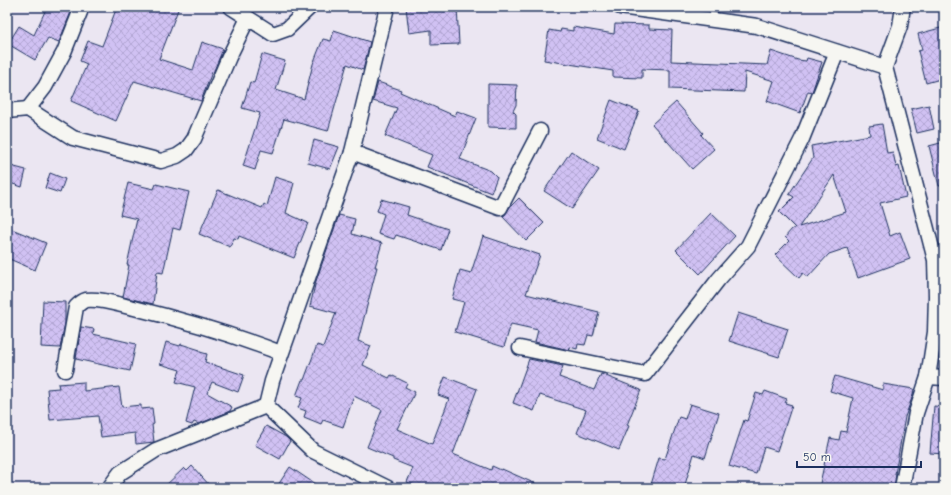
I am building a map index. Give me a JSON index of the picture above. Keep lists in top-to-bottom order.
{
  "scale_bar": "50 m"
}
